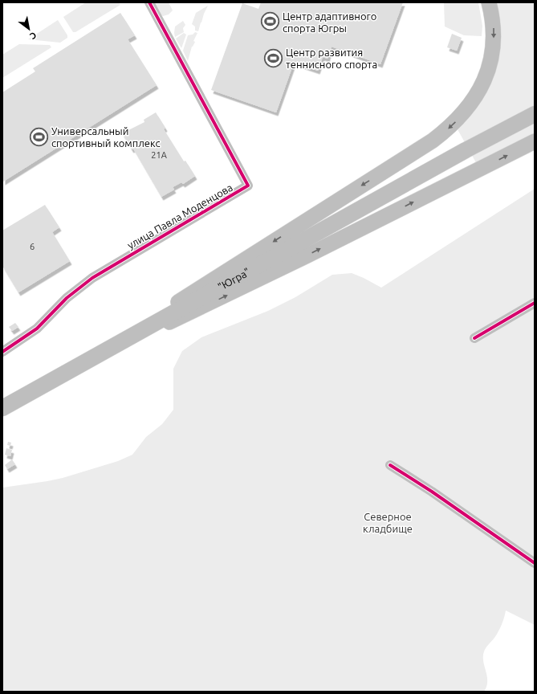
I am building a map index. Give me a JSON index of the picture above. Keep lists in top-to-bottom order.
{
  "streets": {
    "highway": ["\"Югра\""],
    "street": ["улица Павла Моденцова"]
  },
  "parks": ["Северное кладбище"],
  "places": {
    "sports": ["Центр адаптивного спорта Югры", "Центр развития теннисного спорта", "Универсальный спортивный комплекс"]
  },
  "house_numbers": ["21А", "6"],
  "north": "bottom right"
}
